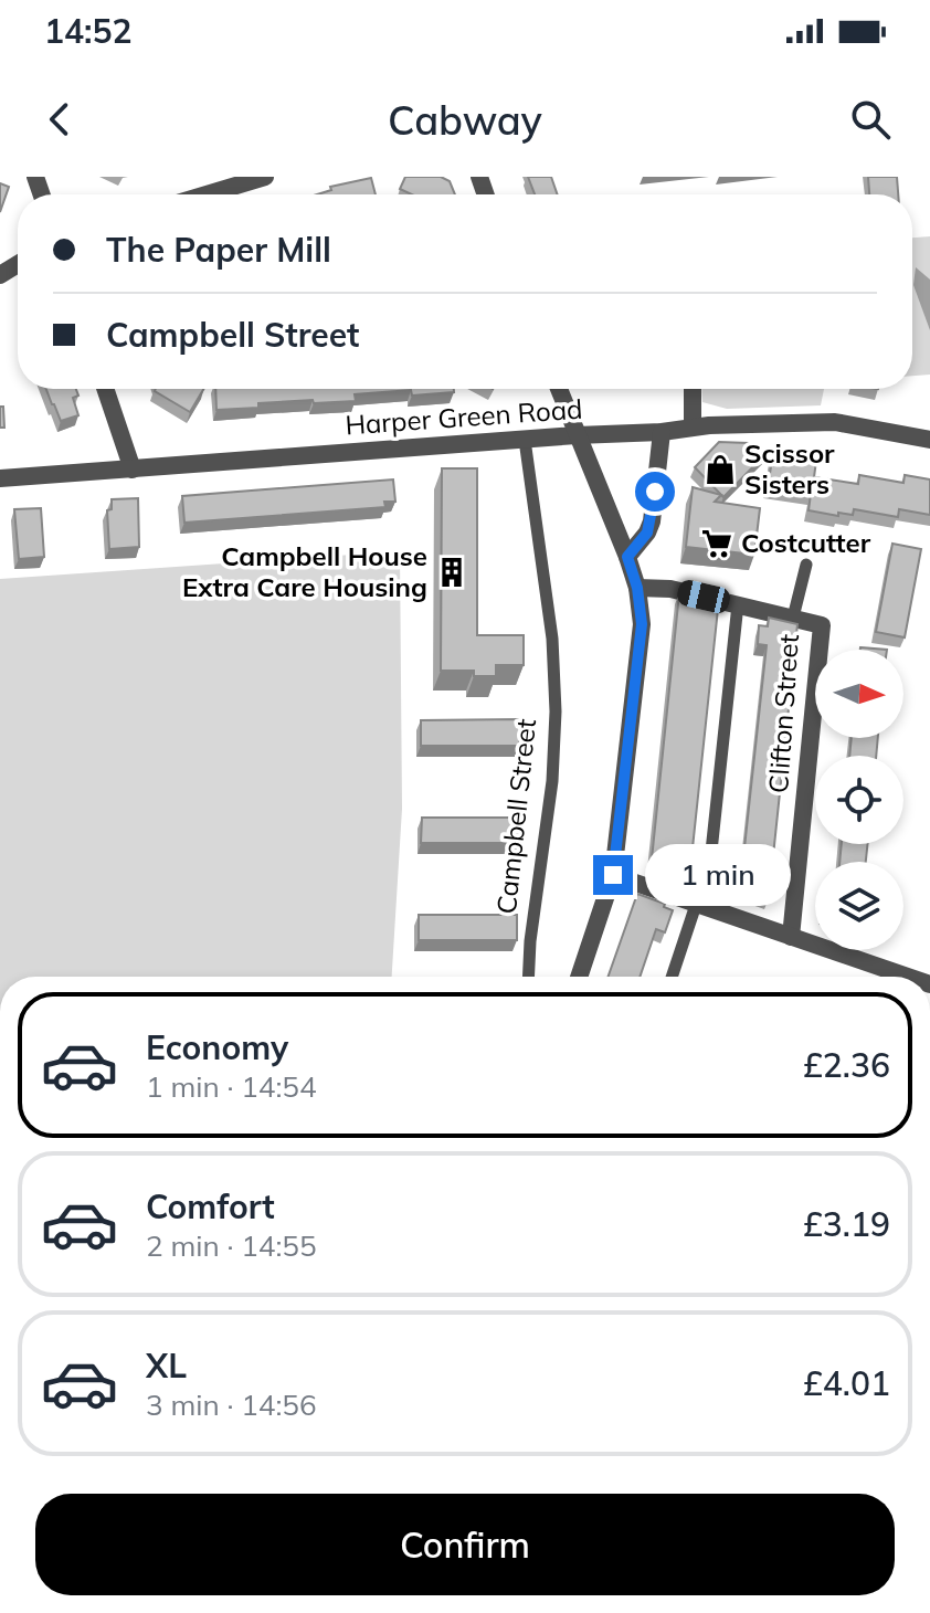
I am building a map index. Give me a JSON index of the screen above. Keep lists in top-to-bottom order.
{
  "streets": {
    "street": ["Harper Green Road", "Clifton Street"],
    "lane": ["Campbell Street"]
  },
  "crossings": [
    ["Harper Green Road", "Campbell Street"]
  ],
  "places": {
    "shop": ["Scissor Sisters"],
    "supermarket": ["Costcutter"],
    "building": ["Campbell House Extra Care Housing"]
  },
  "north": "right",
  "page": {
    "status": "14:52",
    "header": "Cabway",
    "banner": ["The Paper Mill", "Campbell Street"],
    "bubble": "1 min",
    "list": [
      {
        "name": "Economy",
        "note": "1 min · 14:54",
        "value": "£2.36"
      },
      {
        "name": "Comfort",
        "note": "2 min · 14:55",
        "value": "£3.19"
      },
      {
        "name": "XL",
        "note": "3 min · 14:56",
        "value": "£4.01"
      }
    ],
    "buttons": "Confirm"
  }
}
